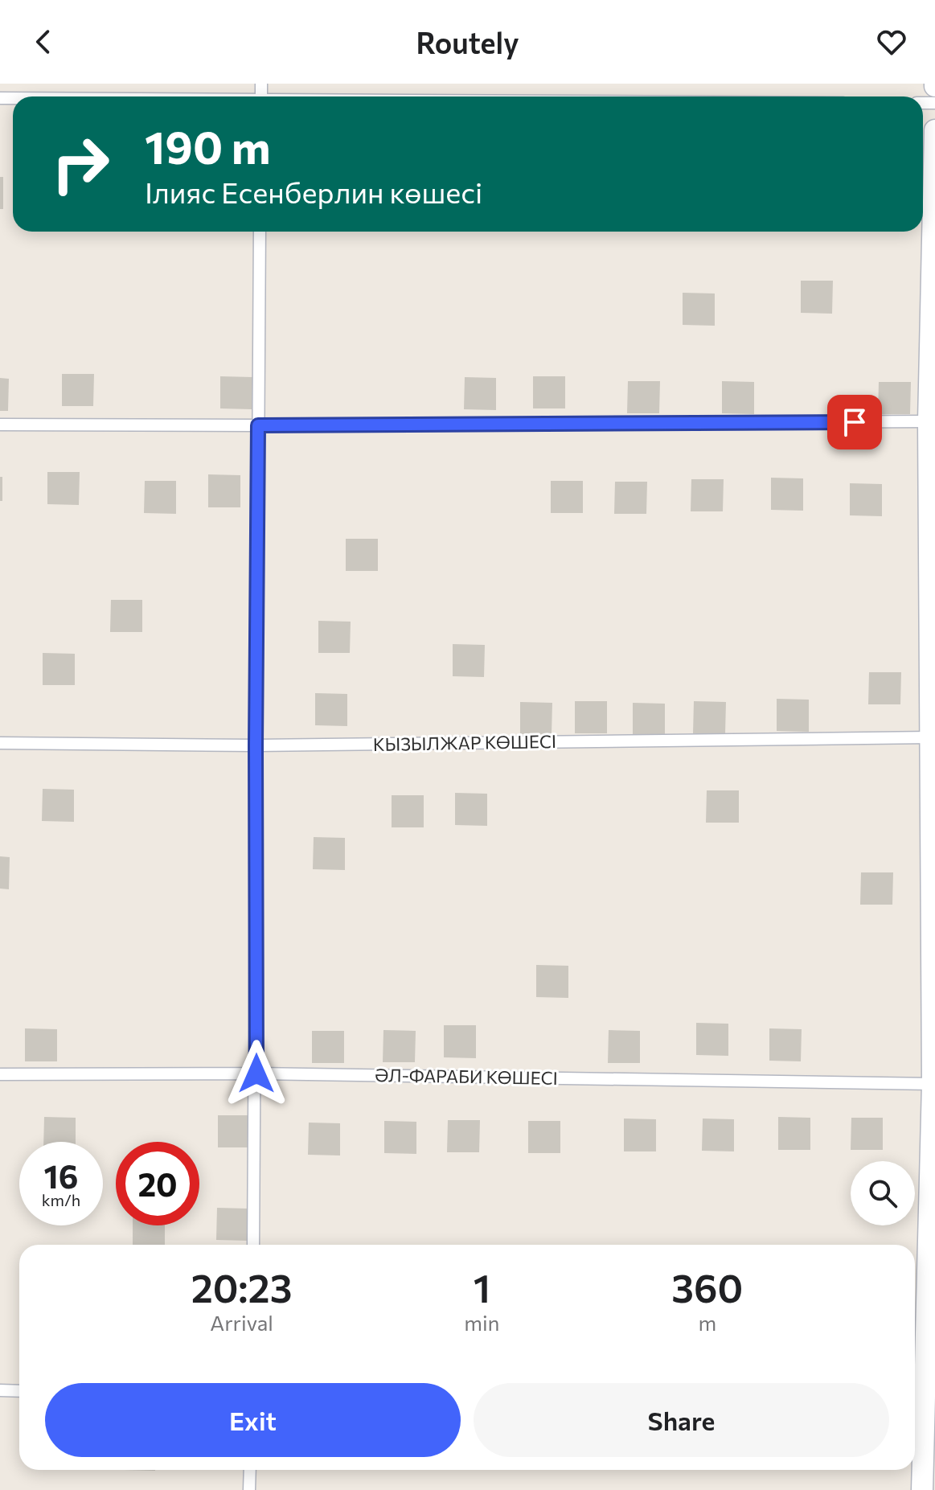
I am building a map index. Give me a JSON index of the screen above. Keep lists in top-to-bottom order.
{
  "streets": {
    "lane": ["КЫЗЫЛЖАР КӨШЕСІ", "ӘЛ-ФАРАБИ КӨШЕСІ"]
  },
  "page": {
    "header": "Routely",
    "turn": ["190 m", "Ілияс Есенберлин көшесі"],
    "speed": "16 km/h",
    "limit": "20",
    "eta": [
      "20:23",
      "Arrival",
      "1",
      "min",
      "360",
      "m"
    ],
    "buttons": ["Exit", "Share"]
  }
}
